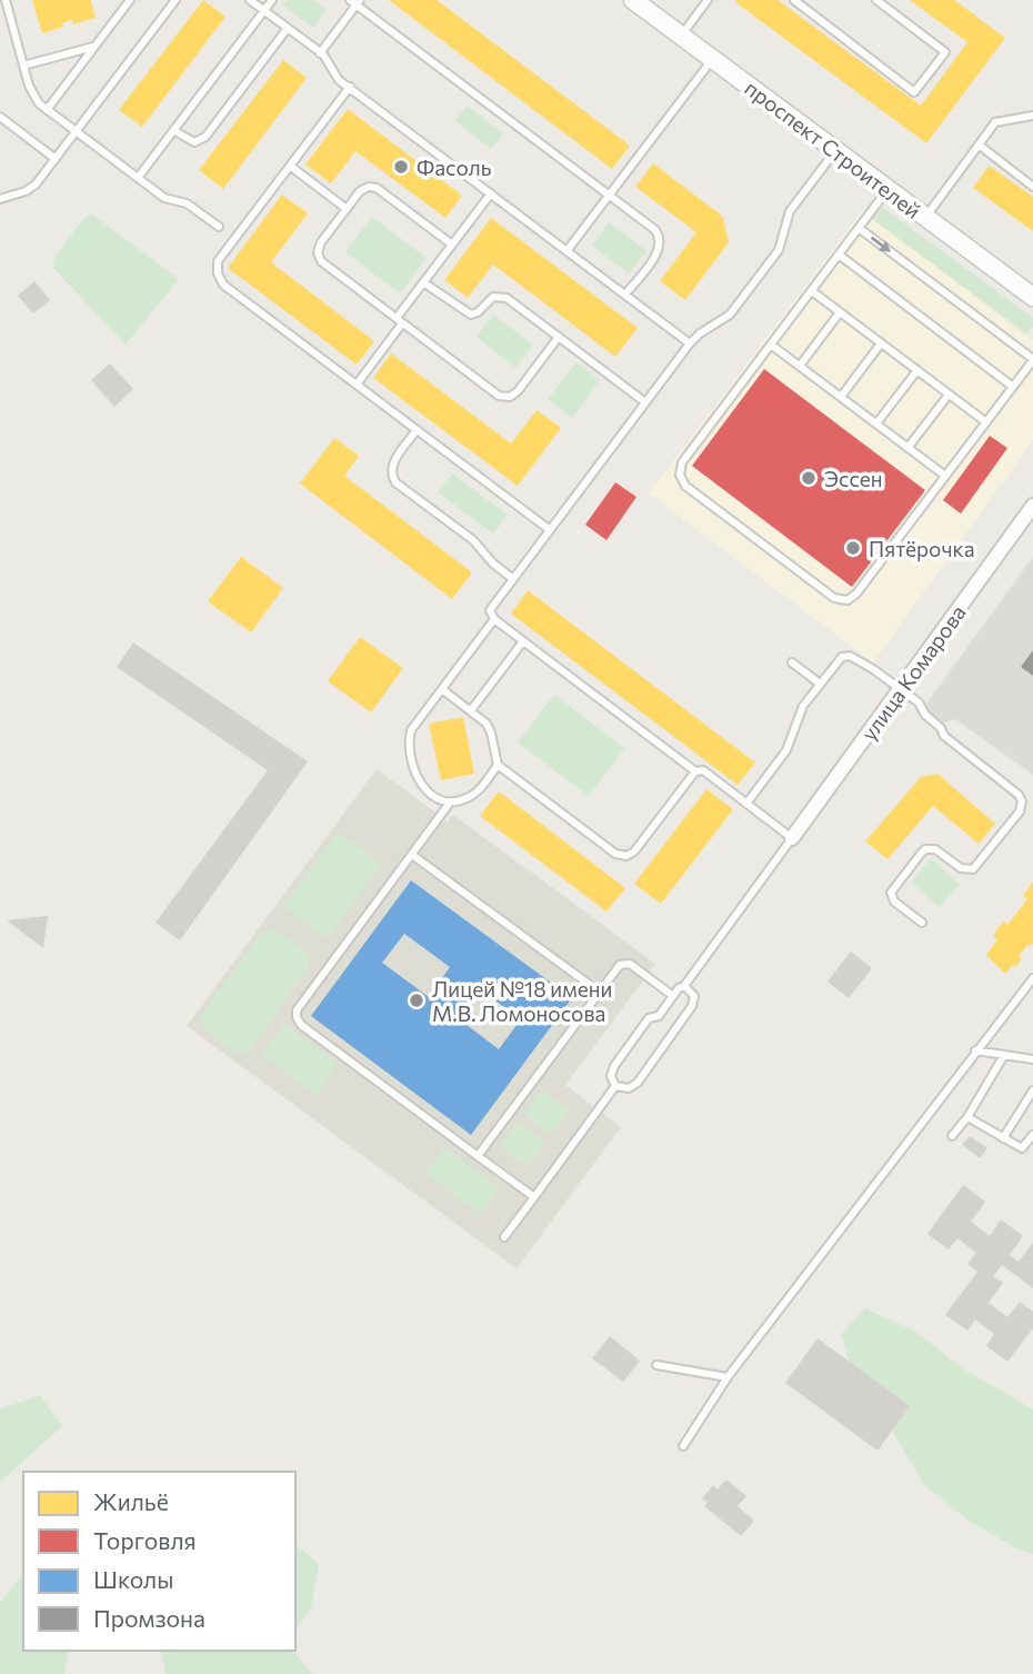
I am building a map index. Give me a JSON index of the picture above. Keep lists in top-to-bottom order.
{
  "streets": {
    "street": ["проспект Строителей", "улица Комарова"]
  },
  "places": [
    "Фасоль",
    "Эссен",
    "Пятёрочка",
    "Лицей №18 имени М.В. Ломоносова"
  ],
  "legend": [
    "Жильё",
    "Торговля",
    "Школы",
    "Промзона"
  ]
}
